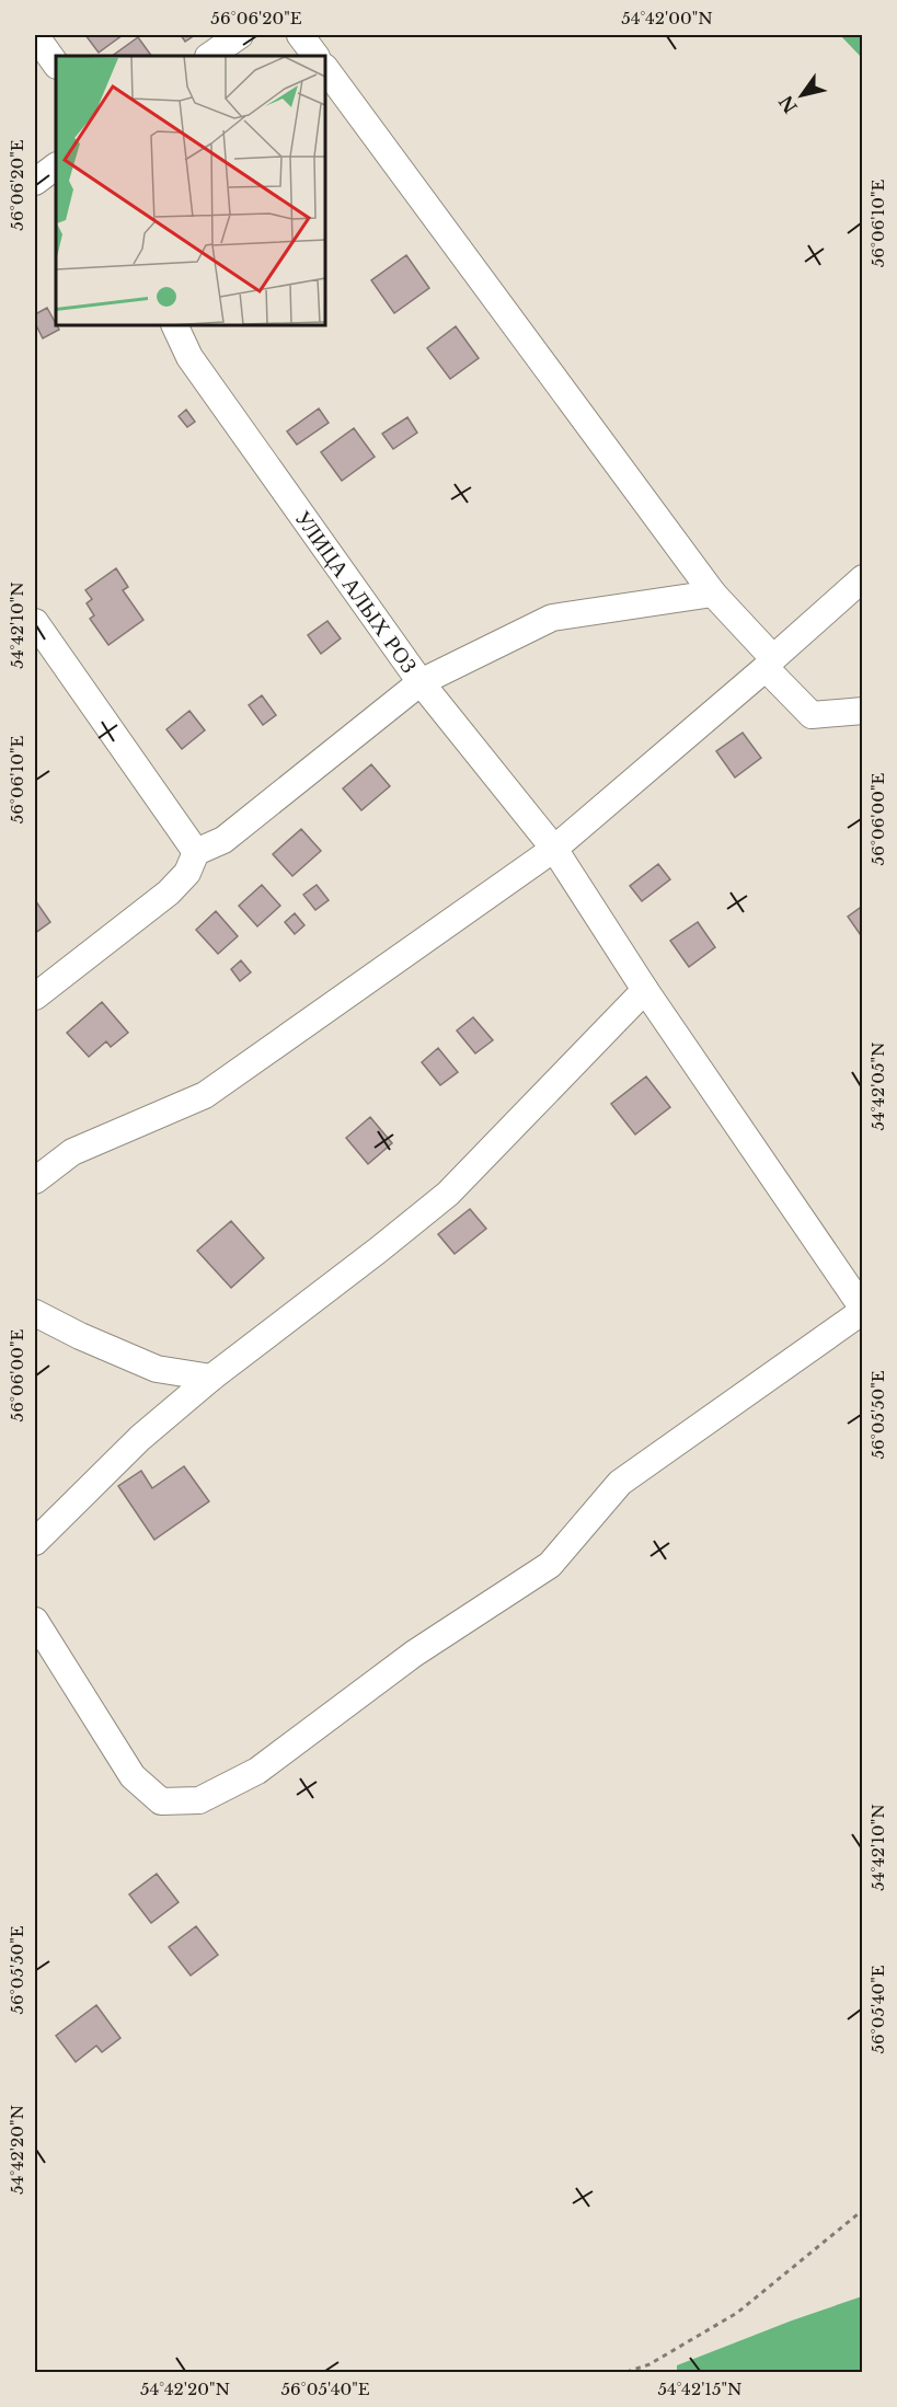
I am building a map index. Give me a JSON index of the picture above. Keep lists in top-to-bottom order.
{
  "streets": {
    "street": ["УЛИЦА АЛЫХ РОЗ"]
  },
  "north": "bottom left",
  "coordinates": [
    "56°06'20\"E",
    "54°42'00\"N",
    "56°06'10\"E",
    "54°42'10\"N",
    "56°06'00\"E",
    "54°42'05\"N",
    "56°05'50\"E",
    "56°05'40\"E",
    "54°42'20\"N",
    "54°42'15\"N"
  ]
}
